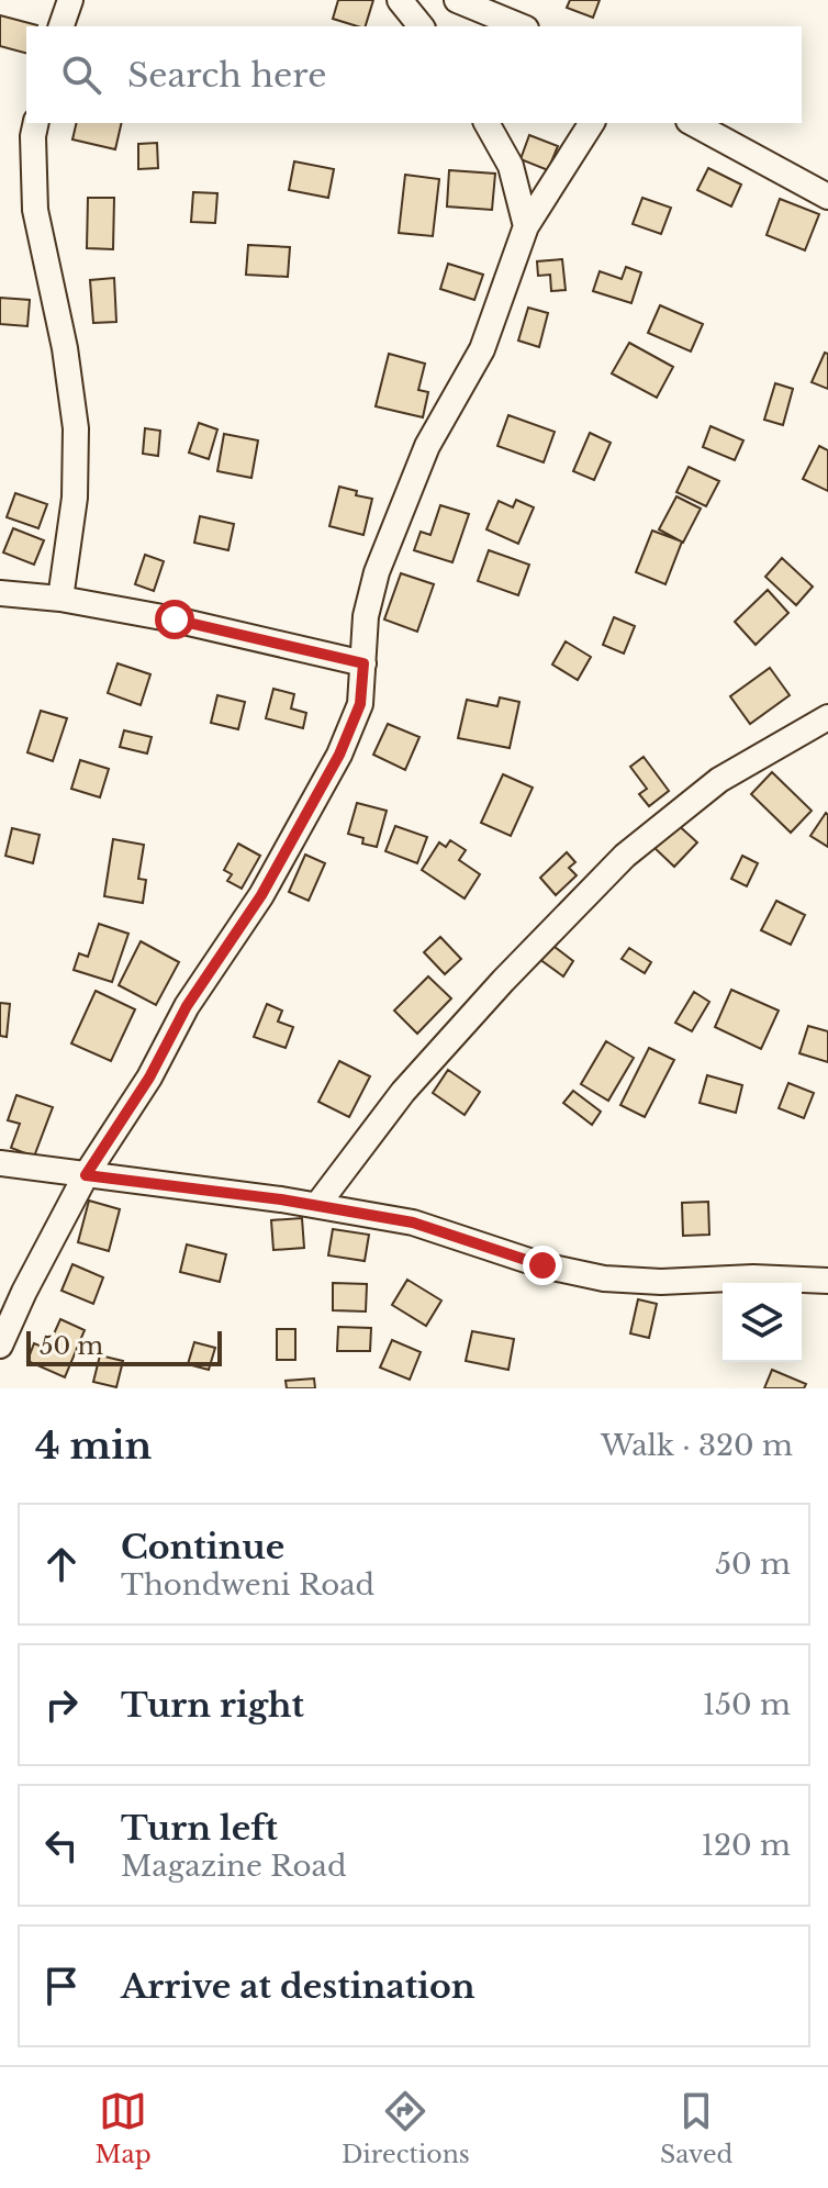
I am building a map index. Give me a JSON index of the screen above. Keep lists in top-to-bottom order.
{
  "scale_bar": "50 m",
  "page": {
    "search": "Search here",
    "scale": "50 m",
    "heading": ["4 min", "Walk · 320 m"],
    "list": [
      ["Continue", "Thondweni Road", "50 m"],
      ["Turn right", "150 m"],
      ["Turn left", "Magazine Road", "120 m"],
      "Arrive at destination"
    ],
    "nav": ["Map", "Directions", "Saved"]
  }
}
